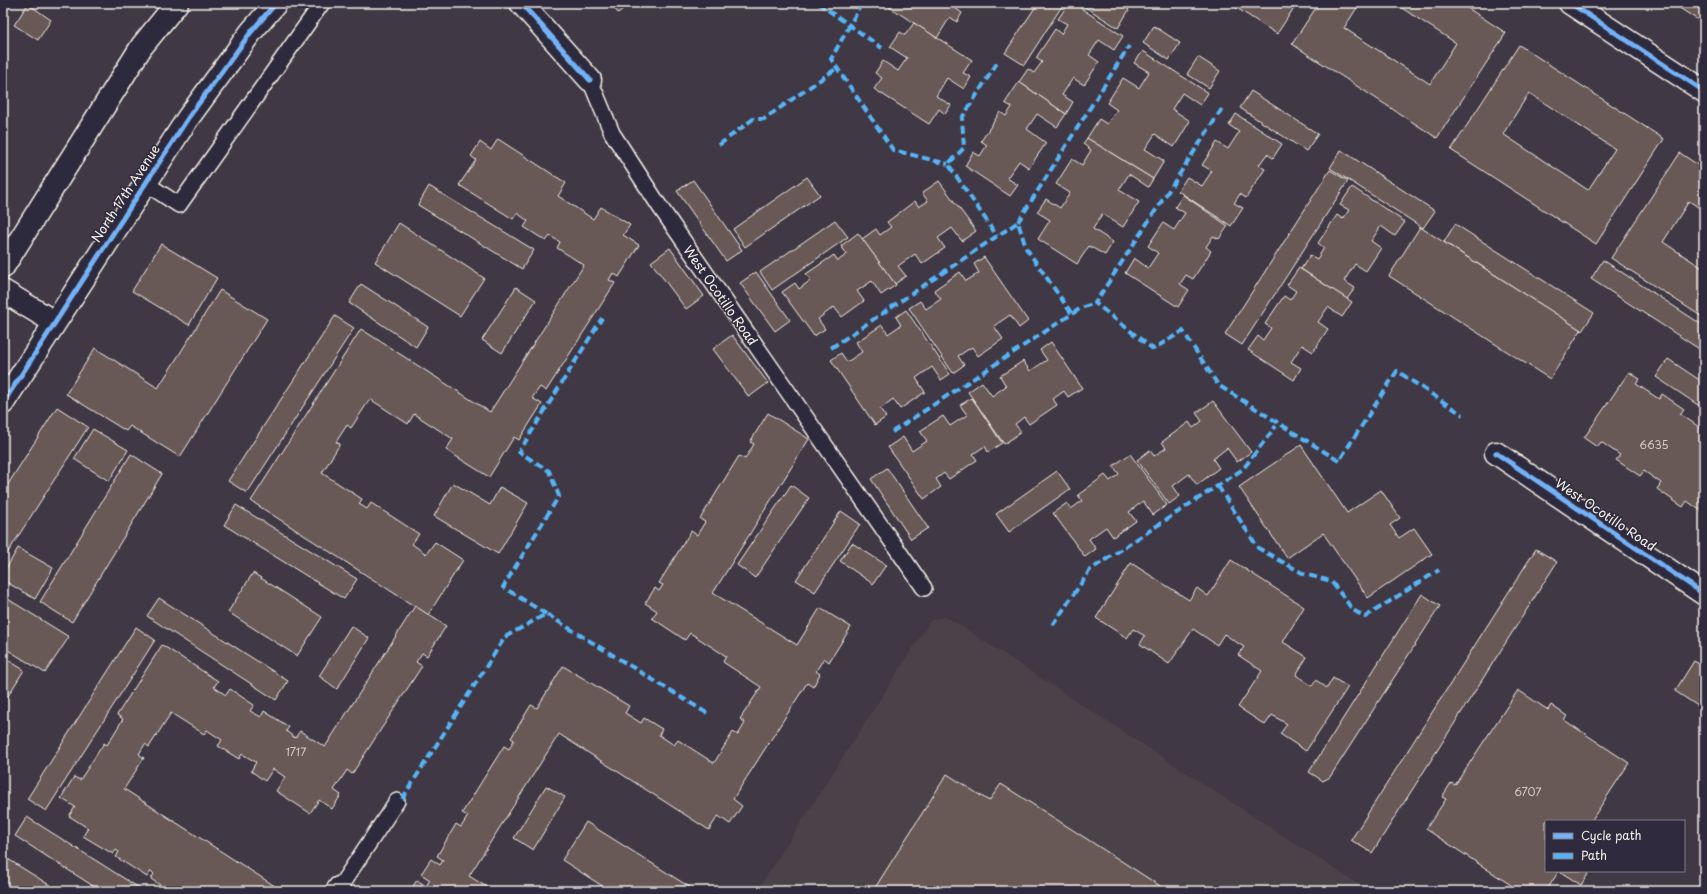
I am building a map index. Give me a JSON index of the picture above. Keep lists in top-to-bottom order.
{
  "streets": {
    "street": ["North 17th Avenue", "West Ocotillo Road"]
  },
  "house_numbers": ["6635", "1717", "6707"],
  "legend": ["Cycle path", "Path"]
}
